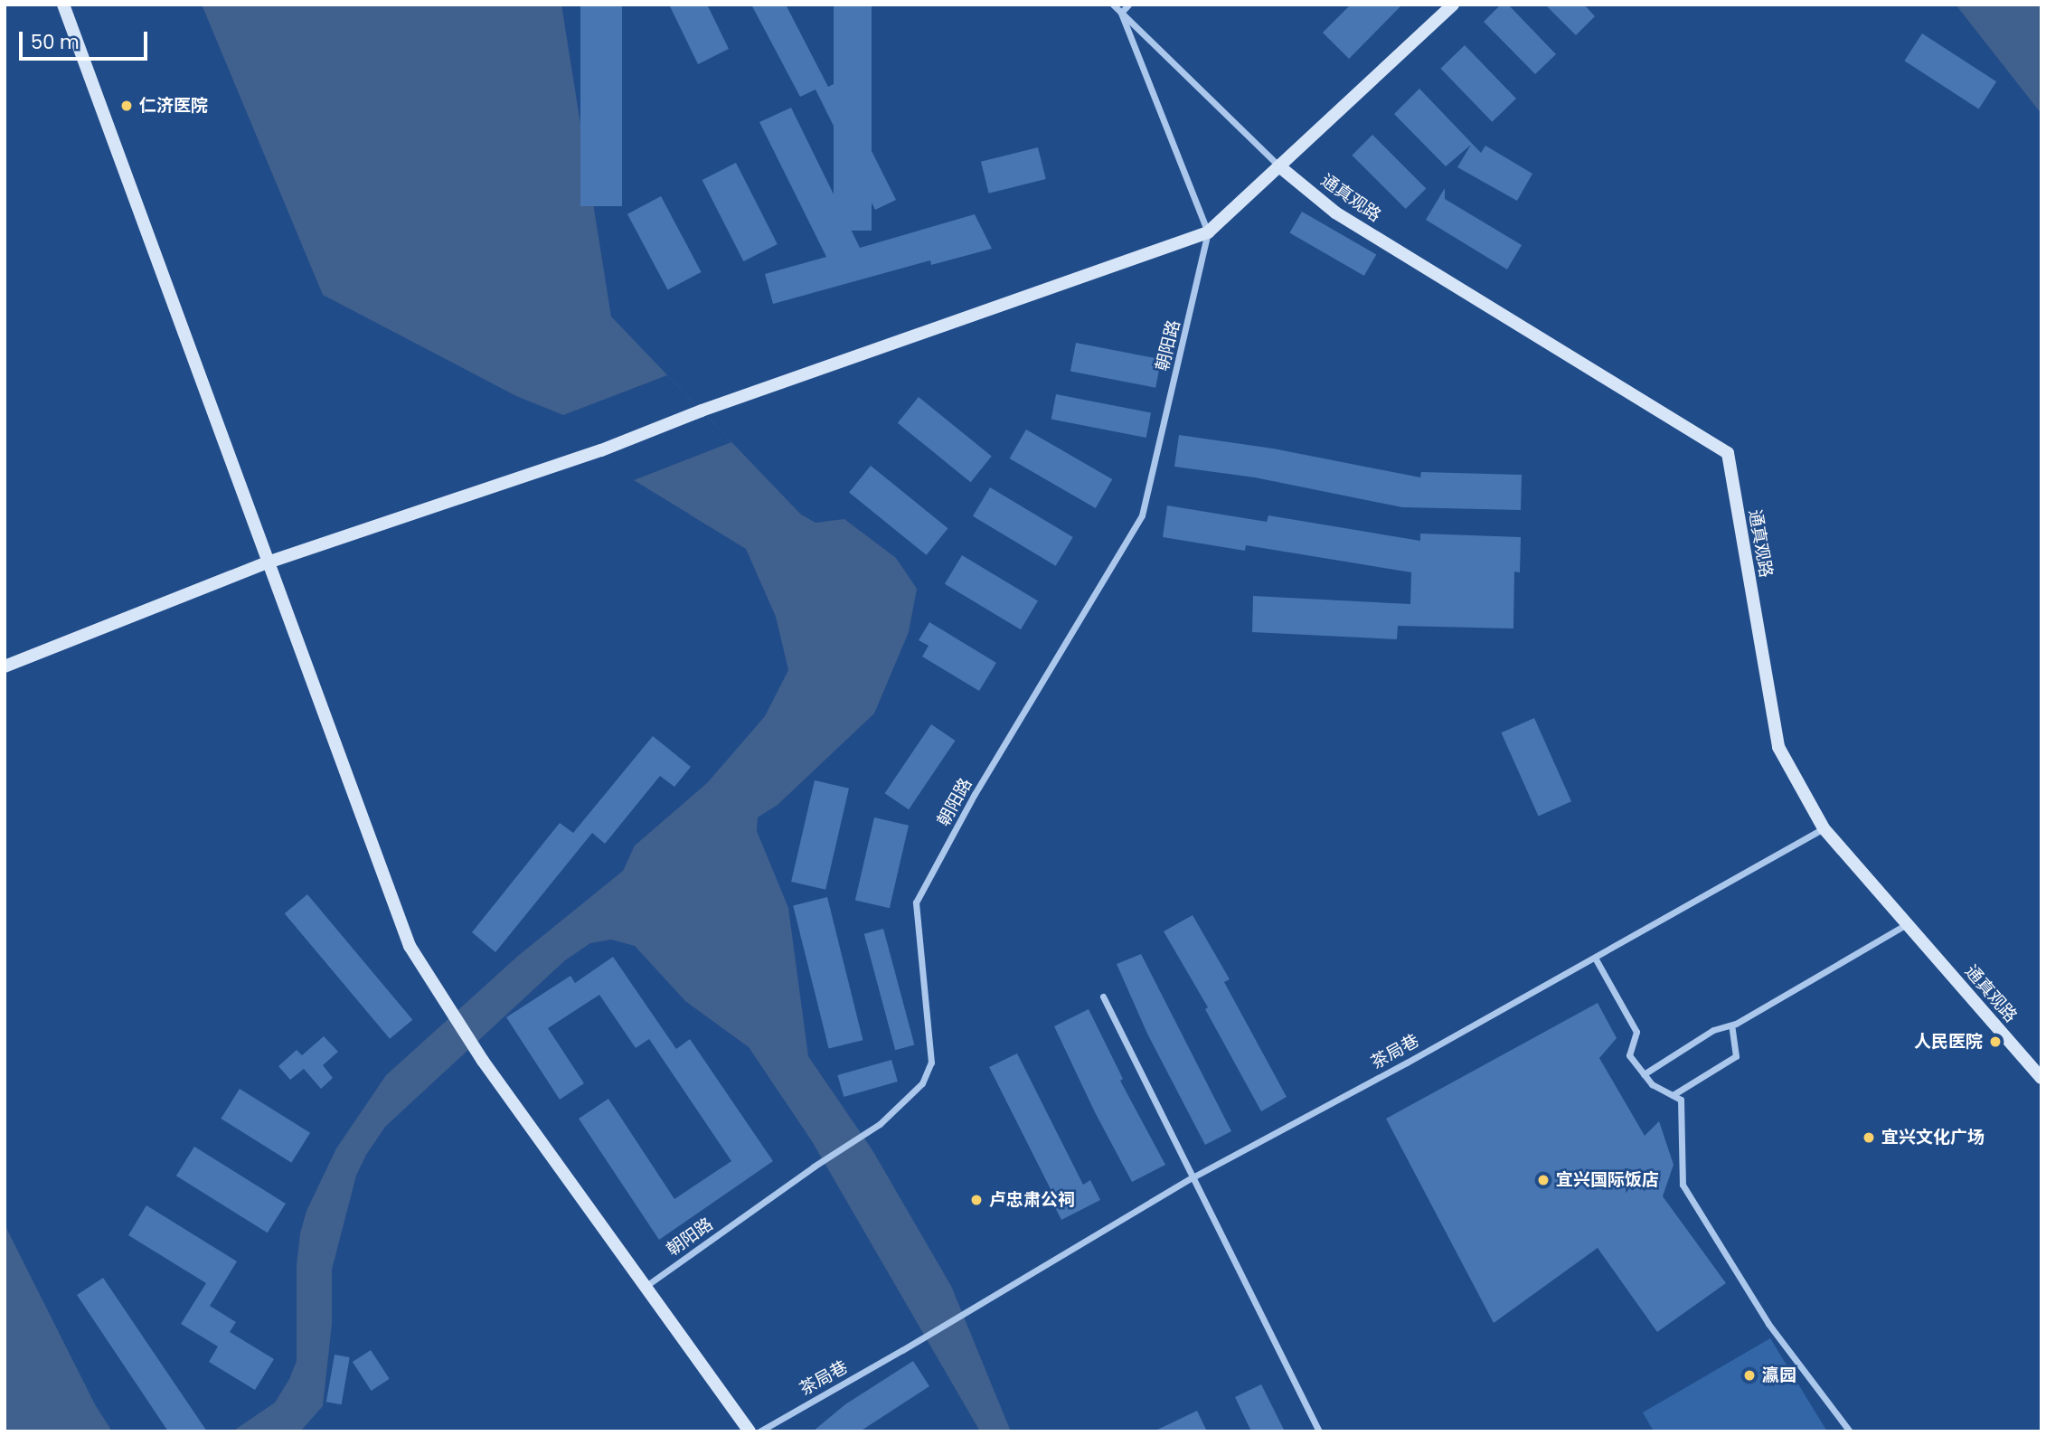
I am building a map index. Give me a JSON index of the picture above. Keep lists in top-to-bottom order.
{
  "streets": {
    "main road": ["通真观路"],
    "street": ["朝阳路", "茶局巷"]
  },
  "crossings": [
    ["通真观路", "茶局巷"]
  ],
  "places": [
    "仁济医院",
    "人民医院",
    "宜兴文化广场",
    "宜兴国际饭店",
    "卢忠肃公祠",
    "瀛园"
  ],
  "scale_bar": "50 m"
}
